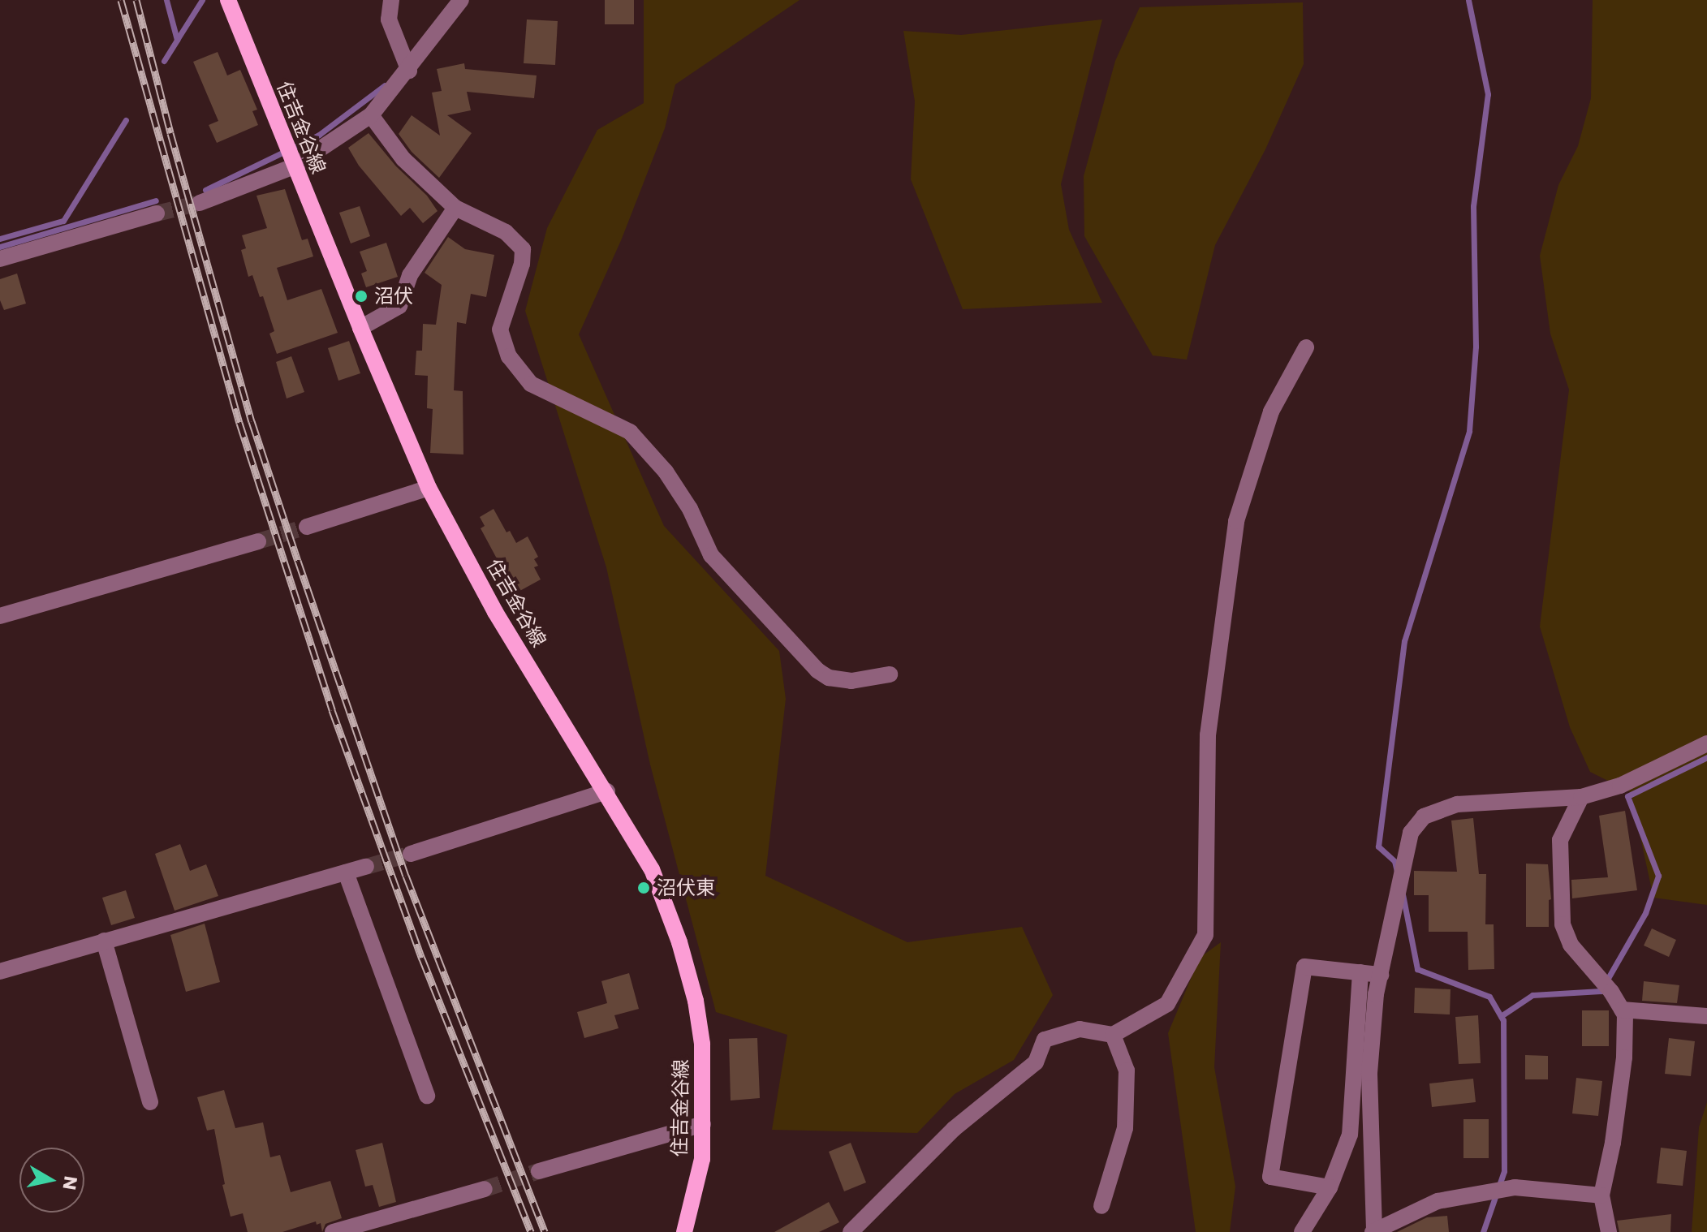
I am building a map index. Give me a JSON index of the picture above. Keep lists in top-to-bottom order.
{
  "streets": {
    "main road": ["住吉金谷線"]
  },
  "places": ["沼伏", "沼伏東"],
  "north": "right"
}
